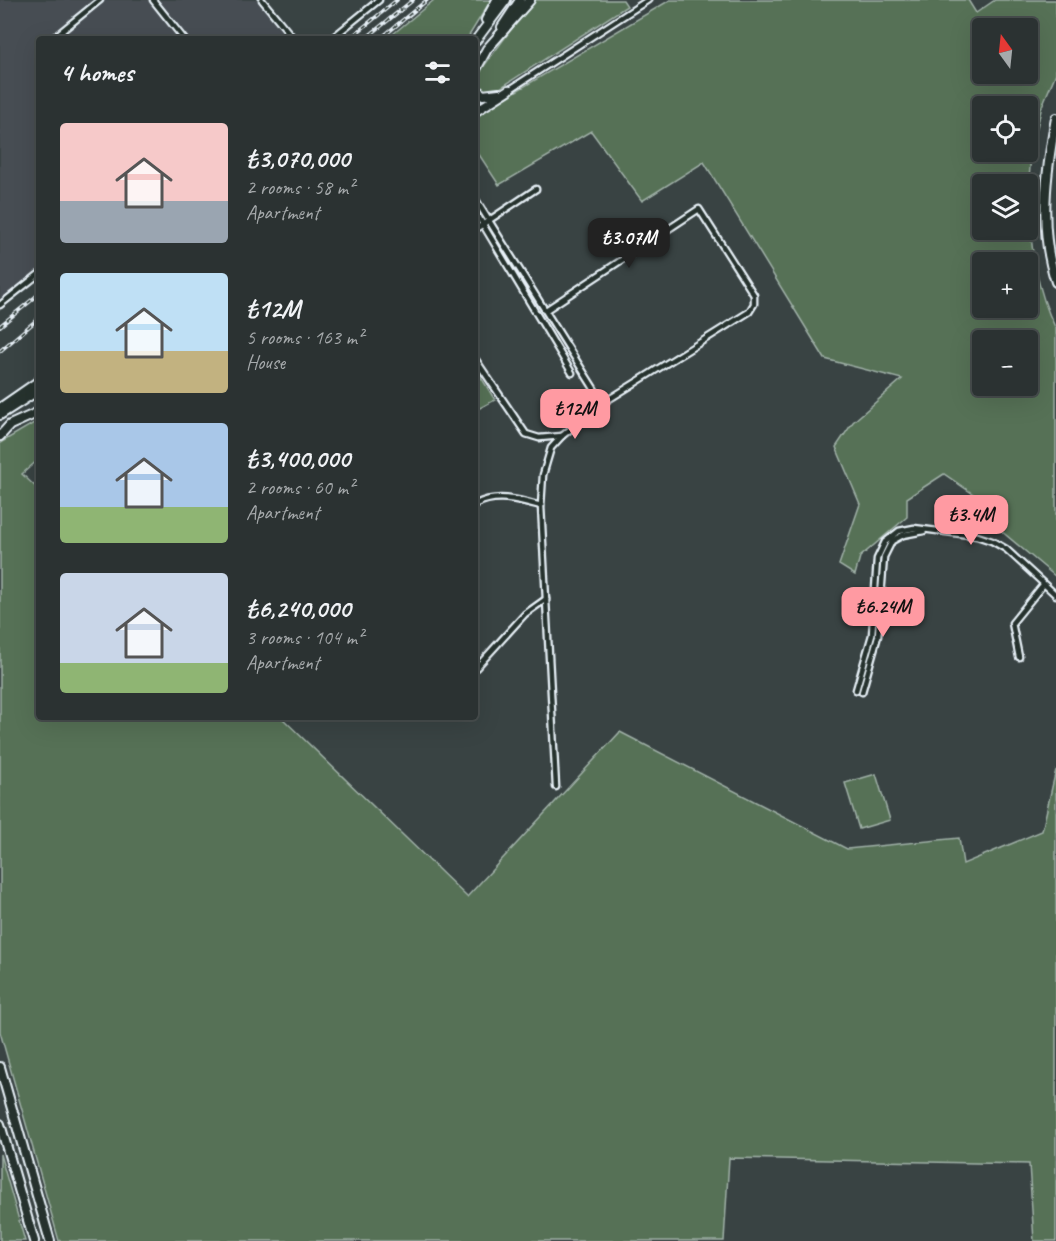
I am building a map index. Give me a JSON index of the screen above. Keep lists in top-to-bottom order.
{
  "north": "top",
  "page": {
    "map_buttons": ["+", "−"],
    "heading": "4 homes",
    "list": [
      {
        "name": "₺3,070,000",
        "note": "2 rooms · 58 m² · Apartment"
      },
      {
        "name": "₺12M",
        "note": "5 rooms · 163 m² · House"
      },
      {
        "name": "₺3,400,000",
        "note": "2 rooms · 60 m² · Apartment"
      },
      {
        "name": "₺6,240,000",
        "note": "3 rooms · 104 m² · Apartment"
      }
    ],
    "price": [
      "₺3.07M",
      "₺12M",
      "₺3.4M",
      "₺6.24M"
    ]
  }
}
